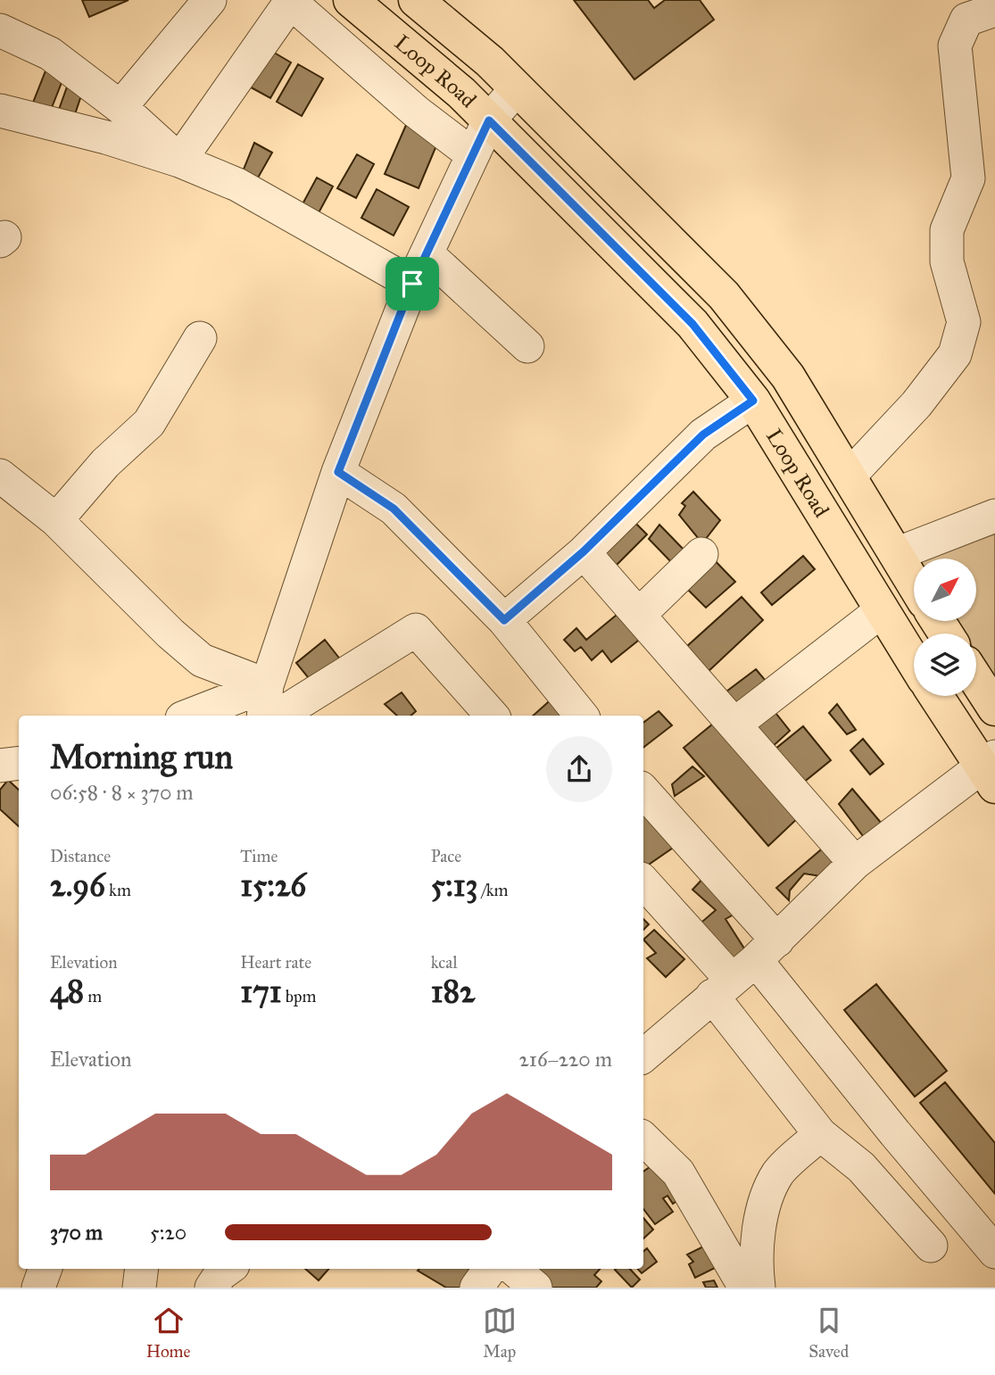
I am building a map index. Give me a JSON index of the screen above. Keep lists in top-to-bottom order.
{
  "streets": {
    "main road": ["Loop Road"]
  },
  "north": "top right",
  "page": {
    "heading": ["Morning run", "06:58 · 8 × 370 m"],
    "stats": [
      ["Distance", "2.96 km"],
      ["Time", "15:26"],
      ["Pace", "5:13 /km"],
      ["Elevation", "48 m"],
      ["Heart rate", "171 bpm"],
      ["kcal", "182"]
    ],
    "chart": ["Elevation", "216–220 m"],
    "list": [
      {
        "name": "370 m",
        "note": "5:20"
      }
    ],
    "tabs": ["Home", "Map", "Saved"]
  }
}
